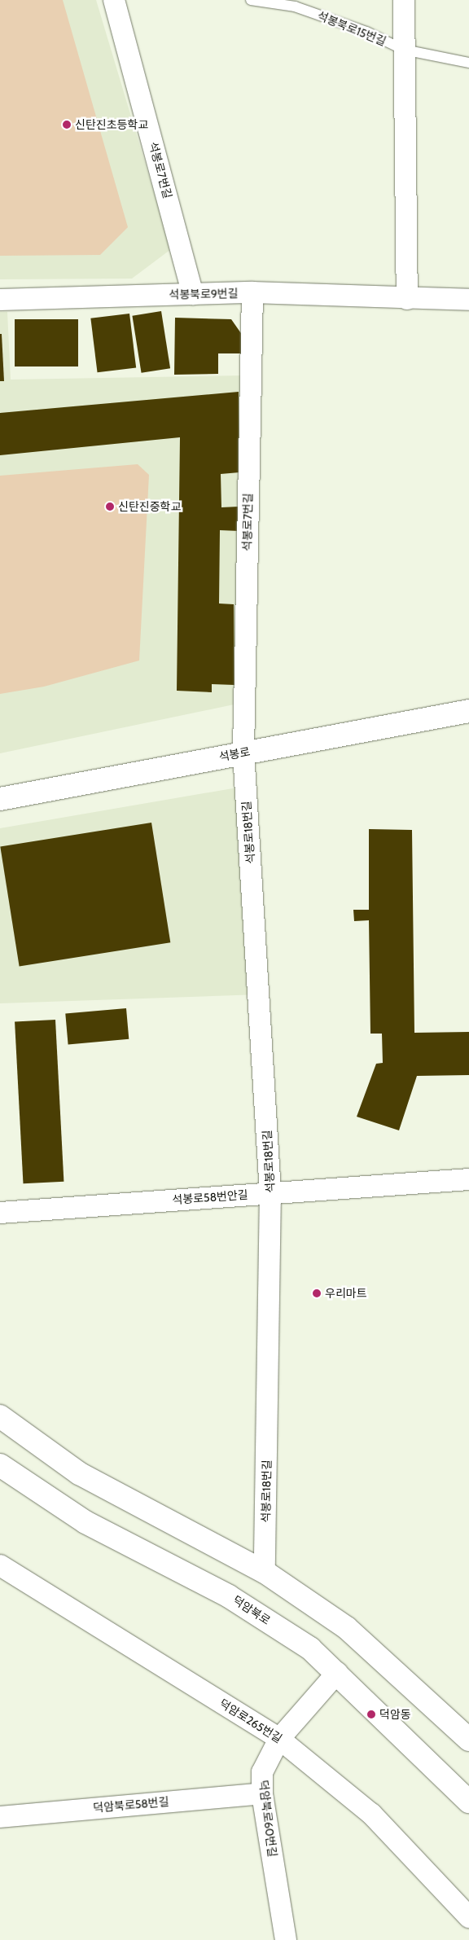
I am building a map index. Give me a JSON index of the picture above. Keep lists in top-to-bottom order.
{
  "streets": {
    "street": [
      "석봉북로15번길",
      "석봉로7번길",
      "석봉북로9번길",
      "석봉로",
      "석봉로18번길",
      "석봉로58번안길",
      "덕암북로",
      "덕암로265번길",
      "덕암북로58번길",
      "덕암북로60번길"
    ]
  },
  "crossings": [
    ["석봉로7번길", "석봉북로9번길"],
    ["석봉로7번길", "석봉로"],
    ["석봉로7번길", "석봉로18번길"],
    ["석봉로", "석봉로18번길"],
    ["석봉로18번길", "석봉로58번안길"],
    ["덕암북로", "덕암북로60번길"],
    ["덕암로265번길", "덕암북로60번길"],
    ["덕암북로58번길", "덕암북로60번길"]
  ],
  "places": [
    "신탄진초등학교",
    "신탄진중학교",
    "우리마트",
    "덕암동"
  ]
}
